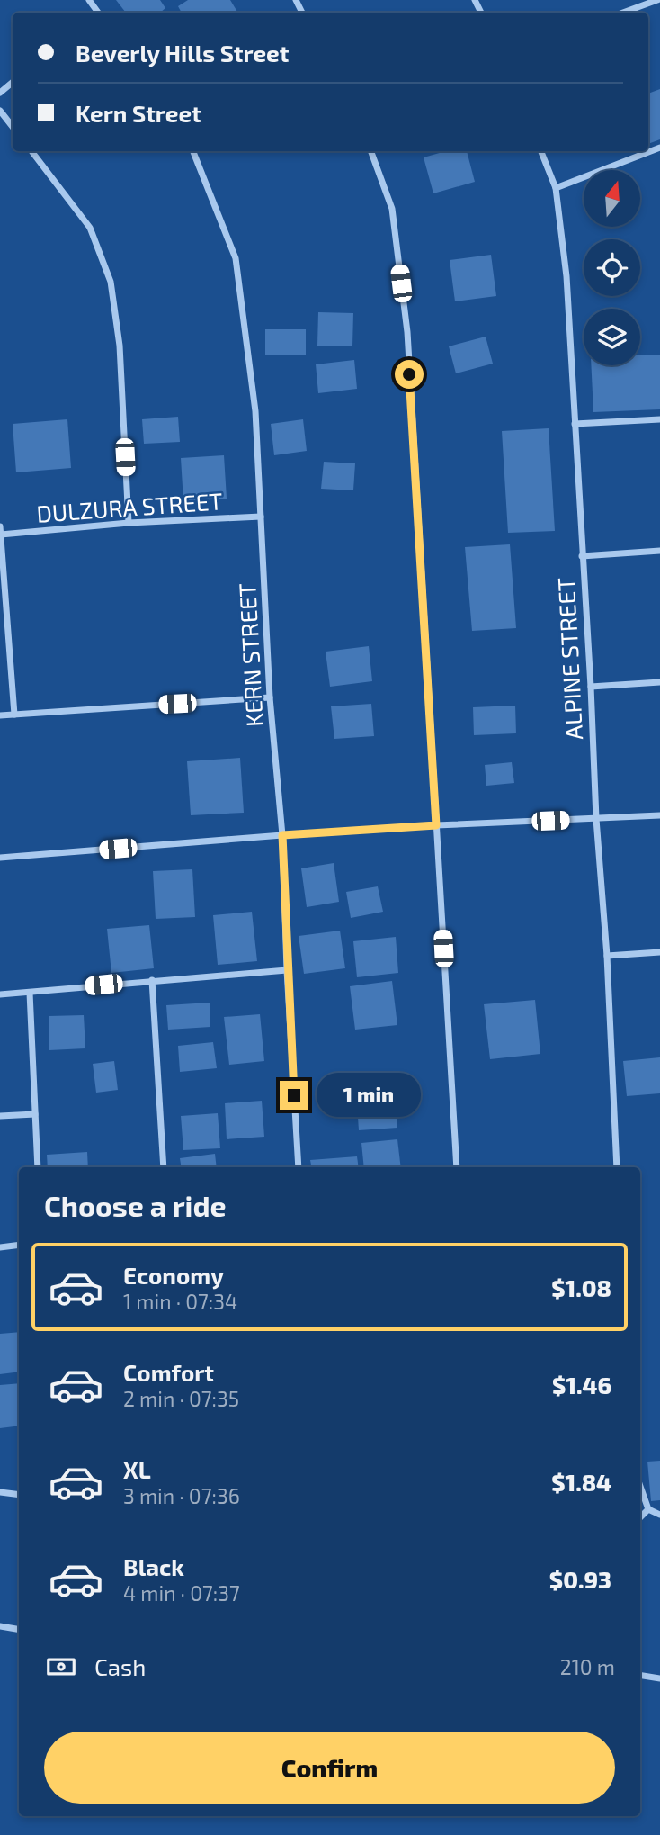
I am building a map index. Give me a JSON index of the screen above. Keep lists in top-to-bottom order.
{
  "streets": {
    "street": ["DULZURA STREET", "KERN STREET", "ALPINE STREET"]
  },
  "crossings": [
    ["DULZURA STREET", "KERN STREET"]
  ],
  "north": "top",
  "page": {
    "banner": ["Beverly Hills Street", "Kern Street"],
    "bubble": "1 min",
    "heading": "Choose a ride",
    "list": [
      {
        "name": "Economy",
        "note": "1 min · 07:34",
        "value": "$1.08"
      },
      {
        "name": "Comfort",
        "note": "2 min · 07:35",
        "value": "$1.46"
      },
      {
        "name": "XL",
        "note": "3 min · 07:36",
        "value": "$1.84"
      },
      {
        "name": "Black",
        "note": "4 min · 07:37",
        "value": "$0.93"
      }
    ],
    "pay": ["Cash", "210 m"],
    "buttons": "Confirm"
  }
}
